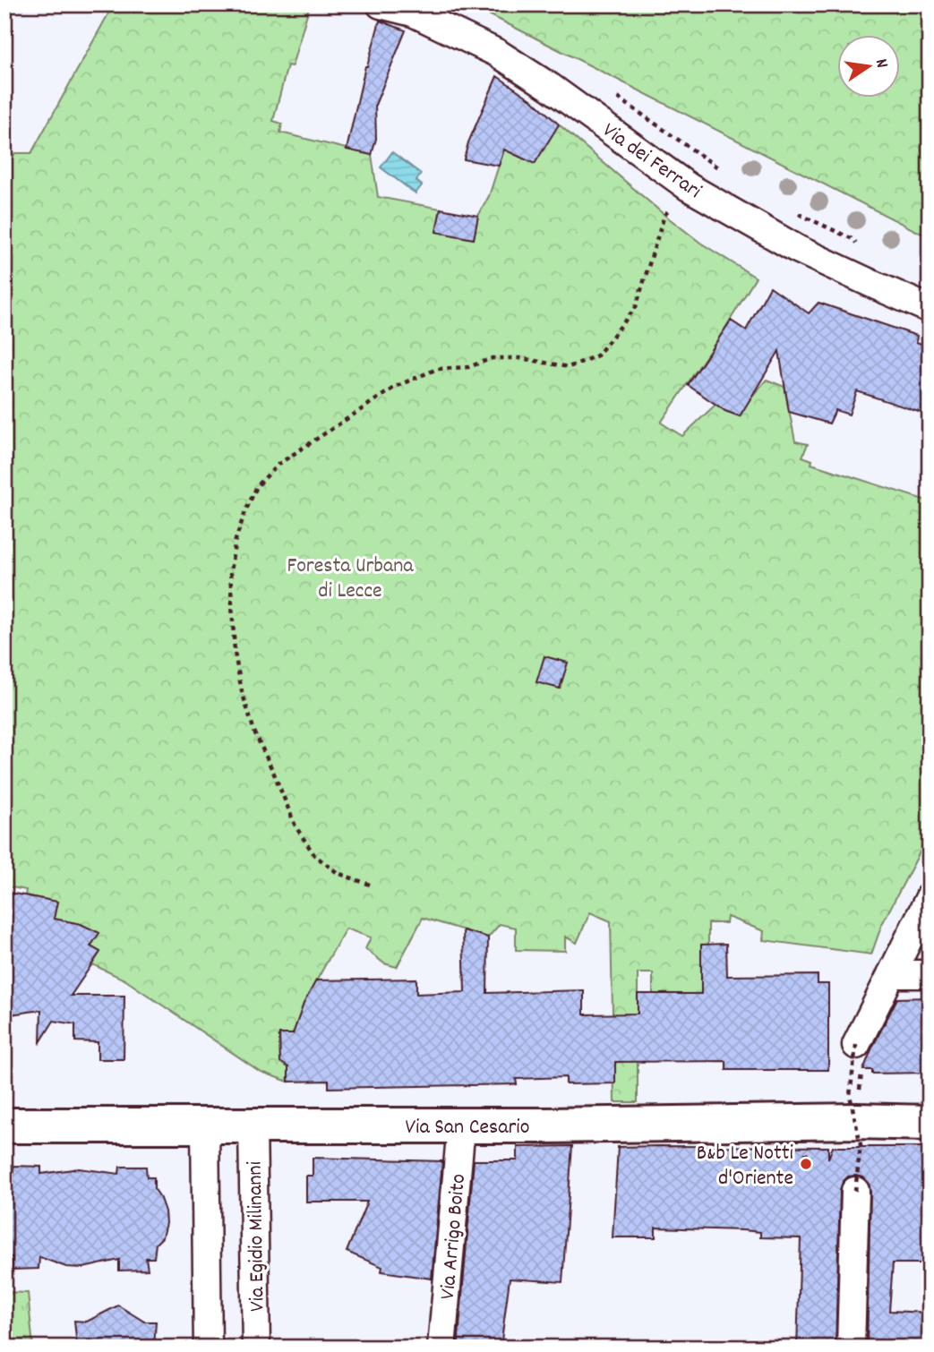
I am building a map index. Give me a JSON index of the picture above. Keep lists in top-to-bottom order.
{
  "streets": {
    "main road": ["Via San Cesario"],
    "street": ["Via dei Ferrari", "Via Egidio Milinanni", "Via Arrigo Boito"]
  },
  "crossings": [
    ["Via San Cesario", "Via Egidio Milinanni"],
    ["Via San Cesario", "Via Arrigo Boito"]
  ],
  "parks": ["Foresta Urbana di Lecce"],
  "places": ["B&b Le Notti d'Oriente"],
  "north": "right"
}
